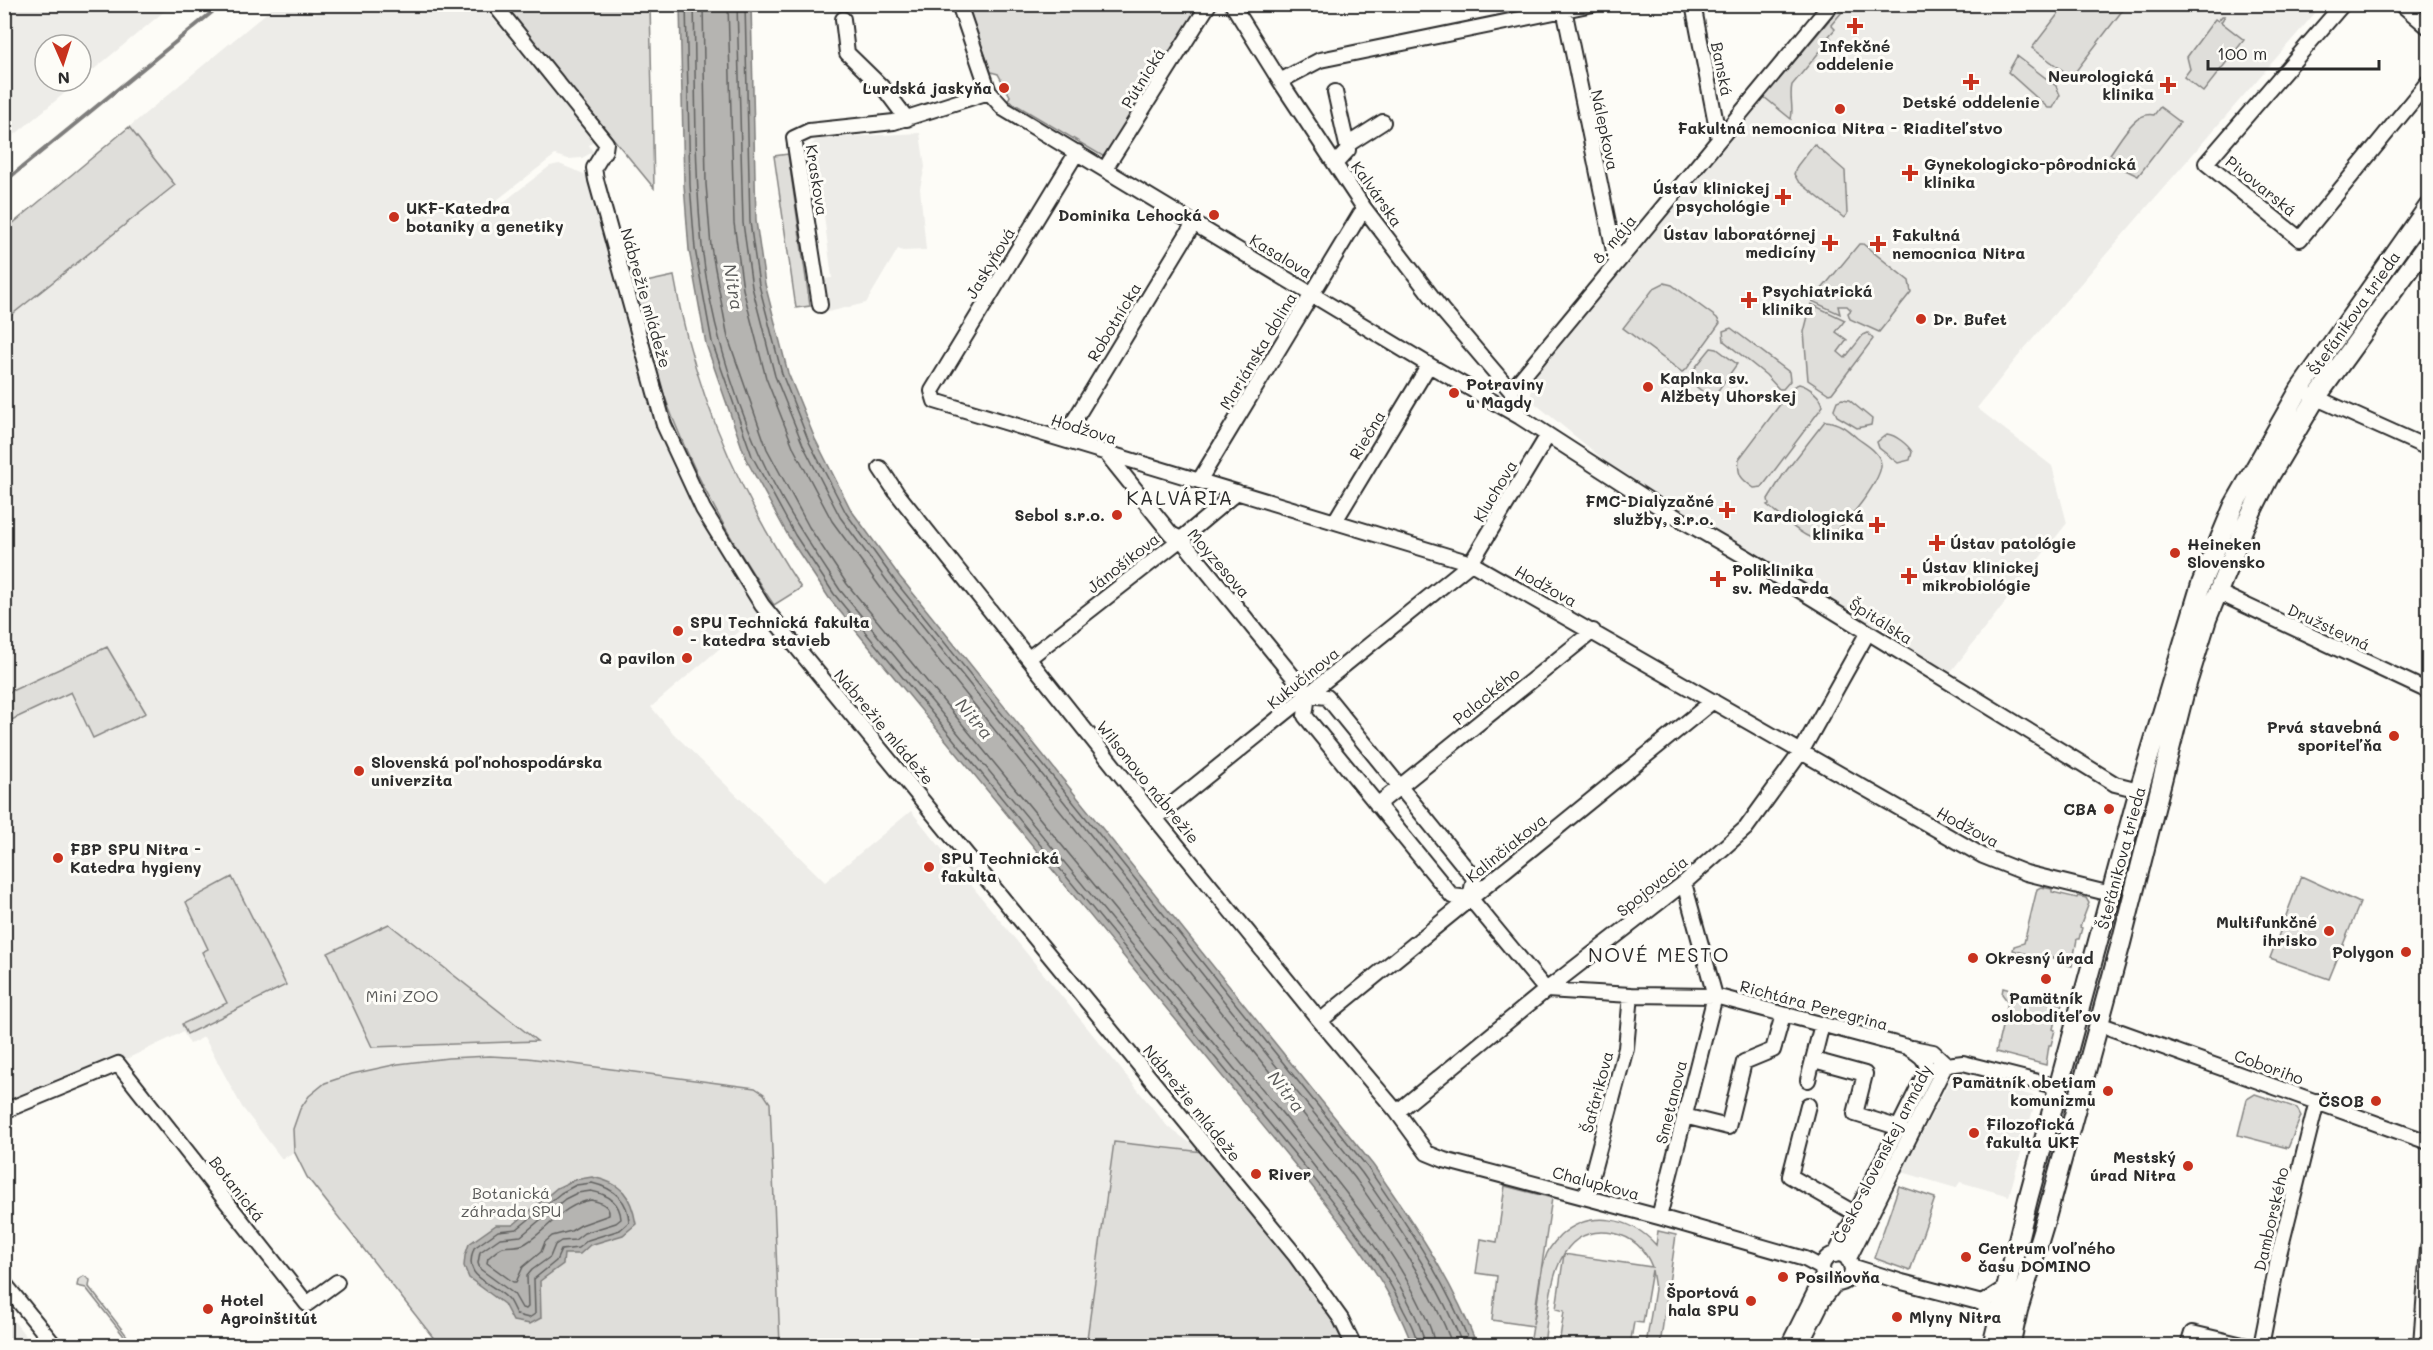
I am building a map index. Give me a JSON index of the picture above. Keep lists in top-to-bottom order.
{
  "streets": {
    "main road": ["Štefánikova trieda"],
    "street": [
      "Banská",
      "Pútnická",
      "Nálepkova",
      "Kraskova",
      "Pivovarská",
      "Kalvárska",
      "8. mája",
      "Kasalova",
      "Jaskyňová",
      "Nábrežie mládeže",
      "Robotnícka",
      "Mariánska dolina",
      "Hodžova",
      "Riečna",
      "Kluchova",
      "Jánošíkova",
      "Moyzesova",
      "Špitálska",
      "Družstevná",
      "Kukučínova",
      "Palackého",
      "Wilsonovo nábrežie",
      "Kalinčiakova",
      "Spojovacia",
      "Richtára Peregrina",
      "Coboriho",
      "Šafárikova",
      "Smetanova",
      "Česko-slovenskej armády",
      "Chalupkova",
      "Botanická",
      "Damborského"
    ]
  },
  "crossings": [
    ["Banská", "8. mája"],
    ["Pútnická", "Kasalova"],
    ["Nálepkova", "8. mája"],
    ["Kraskova", "Kasalova"],
    ["Kalvárska", "8. mája"],
    ["Kalvárska", "Mariánska dolina"],
    ["Kasalova", "Jaskyňová"],
    ["Kasalova", "Robotnícka"],
    ["Kasalova", "Mariánska dolina"],
    ["Kasalova", "Riečna"],
    ["Kasalova", "Kluchova"],
    ["Kasalova", "Špitálska"],
    ["Jaskyňová", "Hodžova"],
    ["Štefánikova trieda", "Hodžova"],
    ["Štefánikova trieda", "Špitálska"],
    ["Štefánikova trieda", "Družstevná"],
    ["Štefánikova trieda", "Coboriho"],
    ["Robotnícka", "Hodžova"],
    ["Mariánska dolina", "Hodžova"],
    ["Hodžova", "Riečna"],
    ["Hodžova", "Kluchova"],
    ["Hodžova", "Jánošíkova"],
    ["Hodžova", "Moyzesova"],
    ["Hodžova", "Kukučínova"],
    ["Hodžova", "Palackého"],
    ["Hodžova", "Kalinčiakova"],
    ["Hodžova", "Spojovacia"],
    ["Kluchova", "Špitálska"],
    ["Kluchova", "Kukučínova"],
    ["Jánošíkova", "Moyzesova"],
    ["Jánošíkova", "Wilsonovo nábrežie"],
    ["Moyzesova", "Kukučínova"],
    ["Moyzesova", "Palackého"],
    ["Moyzesova", "Kalinčiakova"],
    ["Špitálska", "Spojovacia"],
    ["Kukučínova", "Wilsonovo nábrežie"],
    ["Wilsonovo nábrežie", "Kalinčiakova"],
    ["Wilsonovo nábrežie", "Spojovacia"],
    ["Wilsonovo nábrežie", "Chalupkova"],
    ["Spojovacia", "Richtára Peregrina"],
    ["Spojovacia", "Chalupkova"],
    ["Richtára Peregrina", "Šafárikova"],
    ["Richtára Peregrina", "Smetanova"],
    ["Richtára Peregrina", "Česko-slovenskej armády"],
    ["Coboriho", "Damborského"],
    ["Šafárikova", "Chalupkova"],
    ["Smetanova", "Chalupkova"],
    ["Česko-slovenskej armády", "Chalupkova"]
  ],
  "districts": ["KALVÁRIA", "NOVÉ MESTO"],
  "water": ["Nitra"],
  "parks": ["Mini ZOO", "Botanická záhrada SPU"],
  "places": {
    "health": [
      "Infekčné oddelenie",
      "Detské oddelenie",
      "Neurologická klinika",
      "Gynekologicko-pôrodnická klinika",
      "Ústav klinickej psychológie",
      "Ústav laboratórnej medicíny",
      "Fakultná nemocnica Nitra",
      "Psychiatrická klinika",
      "FMC-Dialyzačné služby, s.r.o.",
      "Kardiologická klinika",
      "Ústav patológie",
      "Ústav klinickej mikrobiológie",
      "Poliklinika sv. Medarda"
    ],
    "other": [
      "Lurdská jaskyňa",
      "Fakultná nemocnica Nitra - Riaditeľstvo",
      "Dominika Lehocká",
      "UKF-Katedra botaniky a genetiky",
      "Dr. Bufet",
      "Kaplnka sv. Alžbety Uhorskej",
      "Potraviny u Magdy",
      "Sebol s.r.o.",
      "Heineken Slovensko",
      "SPU Technická fakulta - katedra stavieb",
      "Q pavilon",
      "Prvá stavebná sporiteľňa",
      "Slovenská poľnohospodárska univerzita",
      "CBA",
      "FBP SPU Nitra - Katedra hygieny",
      "SPU Technická fakulta",
      "Multifunkčné ihrisko",
      "Polygon",
      "Okresný úrad",
      "Pamätník osloboditeľov",
      "Pamätník obetiam komunizmu",
      "ČSOB",
      "Filozofická fakulta UKF",
      "Mestský úrad Nitra",
      "River",
      "Centrum voľného času DOMINO",
      "Posilňovňa",
      "Športová hala SPU",
      "Hotel Agroinštitút",
      "Mlyny Nitra"
    ]
  },
  "scale_bar": "100 m",
  "north": "bottom"
}
